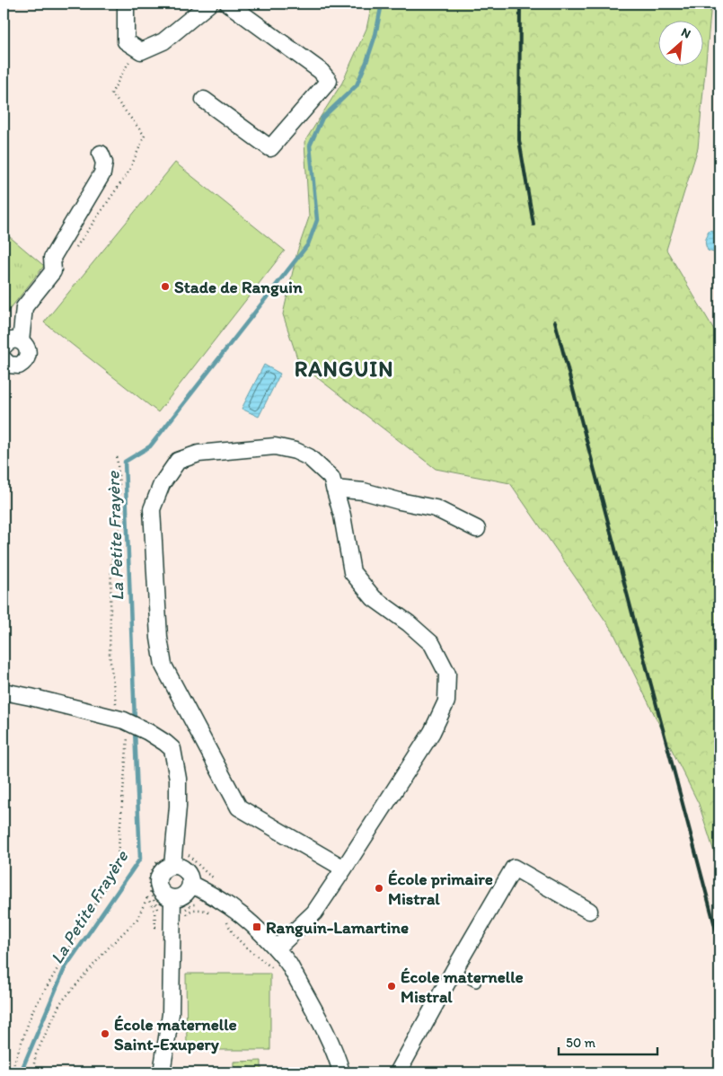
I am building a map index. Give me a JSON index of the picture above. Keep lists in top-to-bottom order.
{
  "districts": ["RANGUIN"],
  "water": ["La Petite Frayère"],
  "places": {
    "other": [
      "Stade de Ranguin",
      "École primaire Mistral",
      "École maternelle Mistral",
      "École maternelle Saint-Exupery"
    ],
    "transit": ["Ranguin-Lamartine"]
  },
  "scale_bar": "50 m",
  "north": "top right"
}
